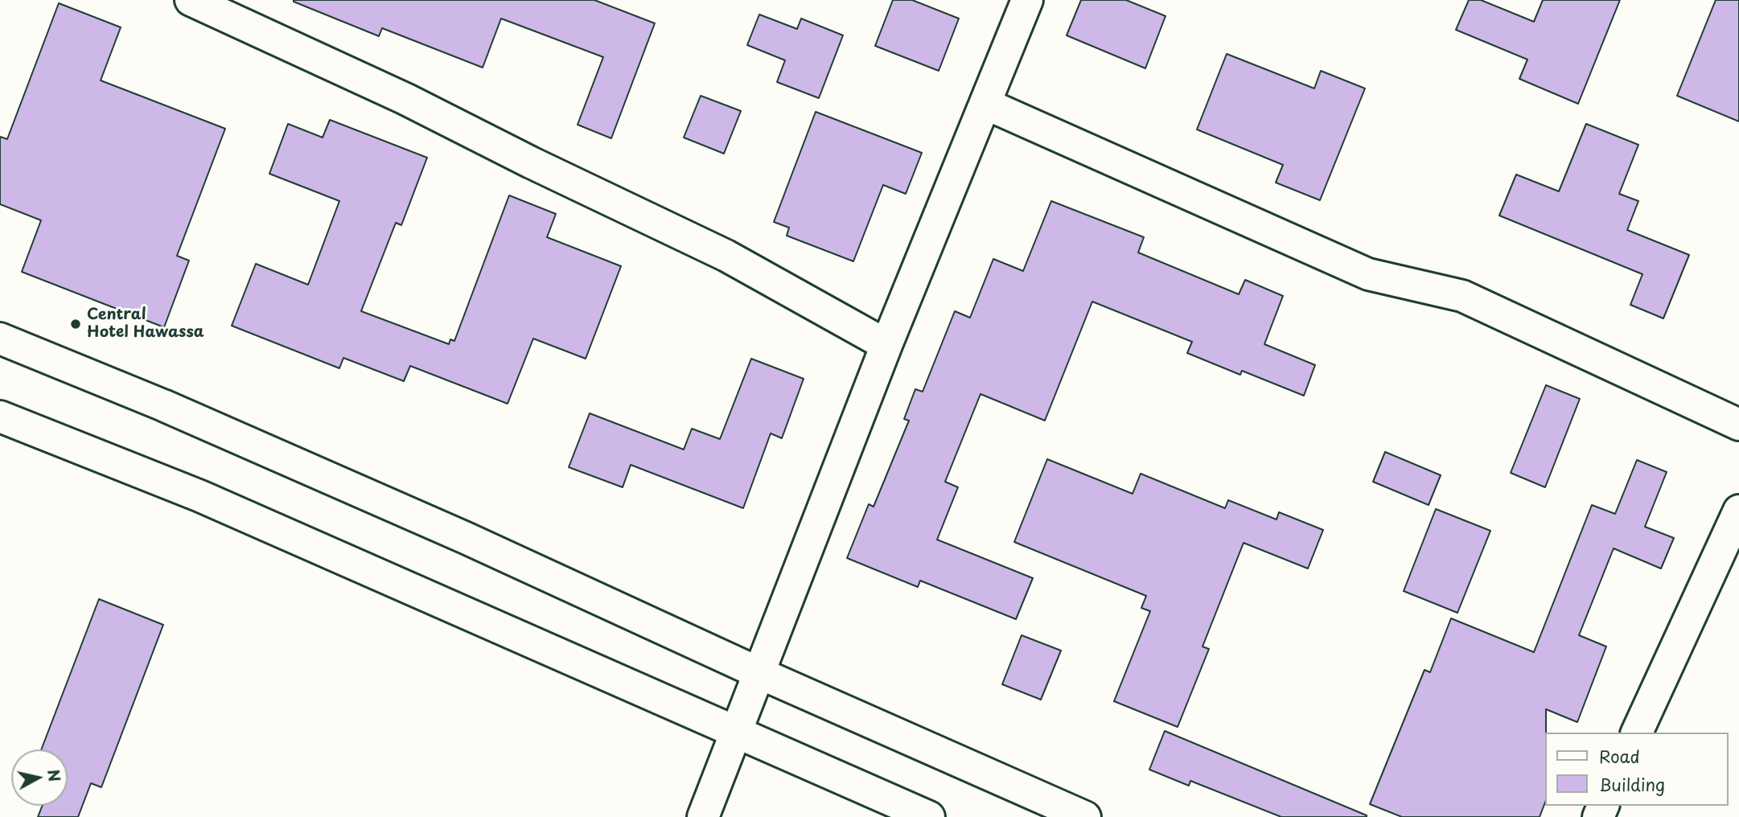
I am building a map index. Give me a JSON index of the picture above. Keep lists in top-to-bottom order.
{
  "places": ["Central Hotel Hawassa"],
  "legend": ["Road", "Building"],
  "north": "right"
}
